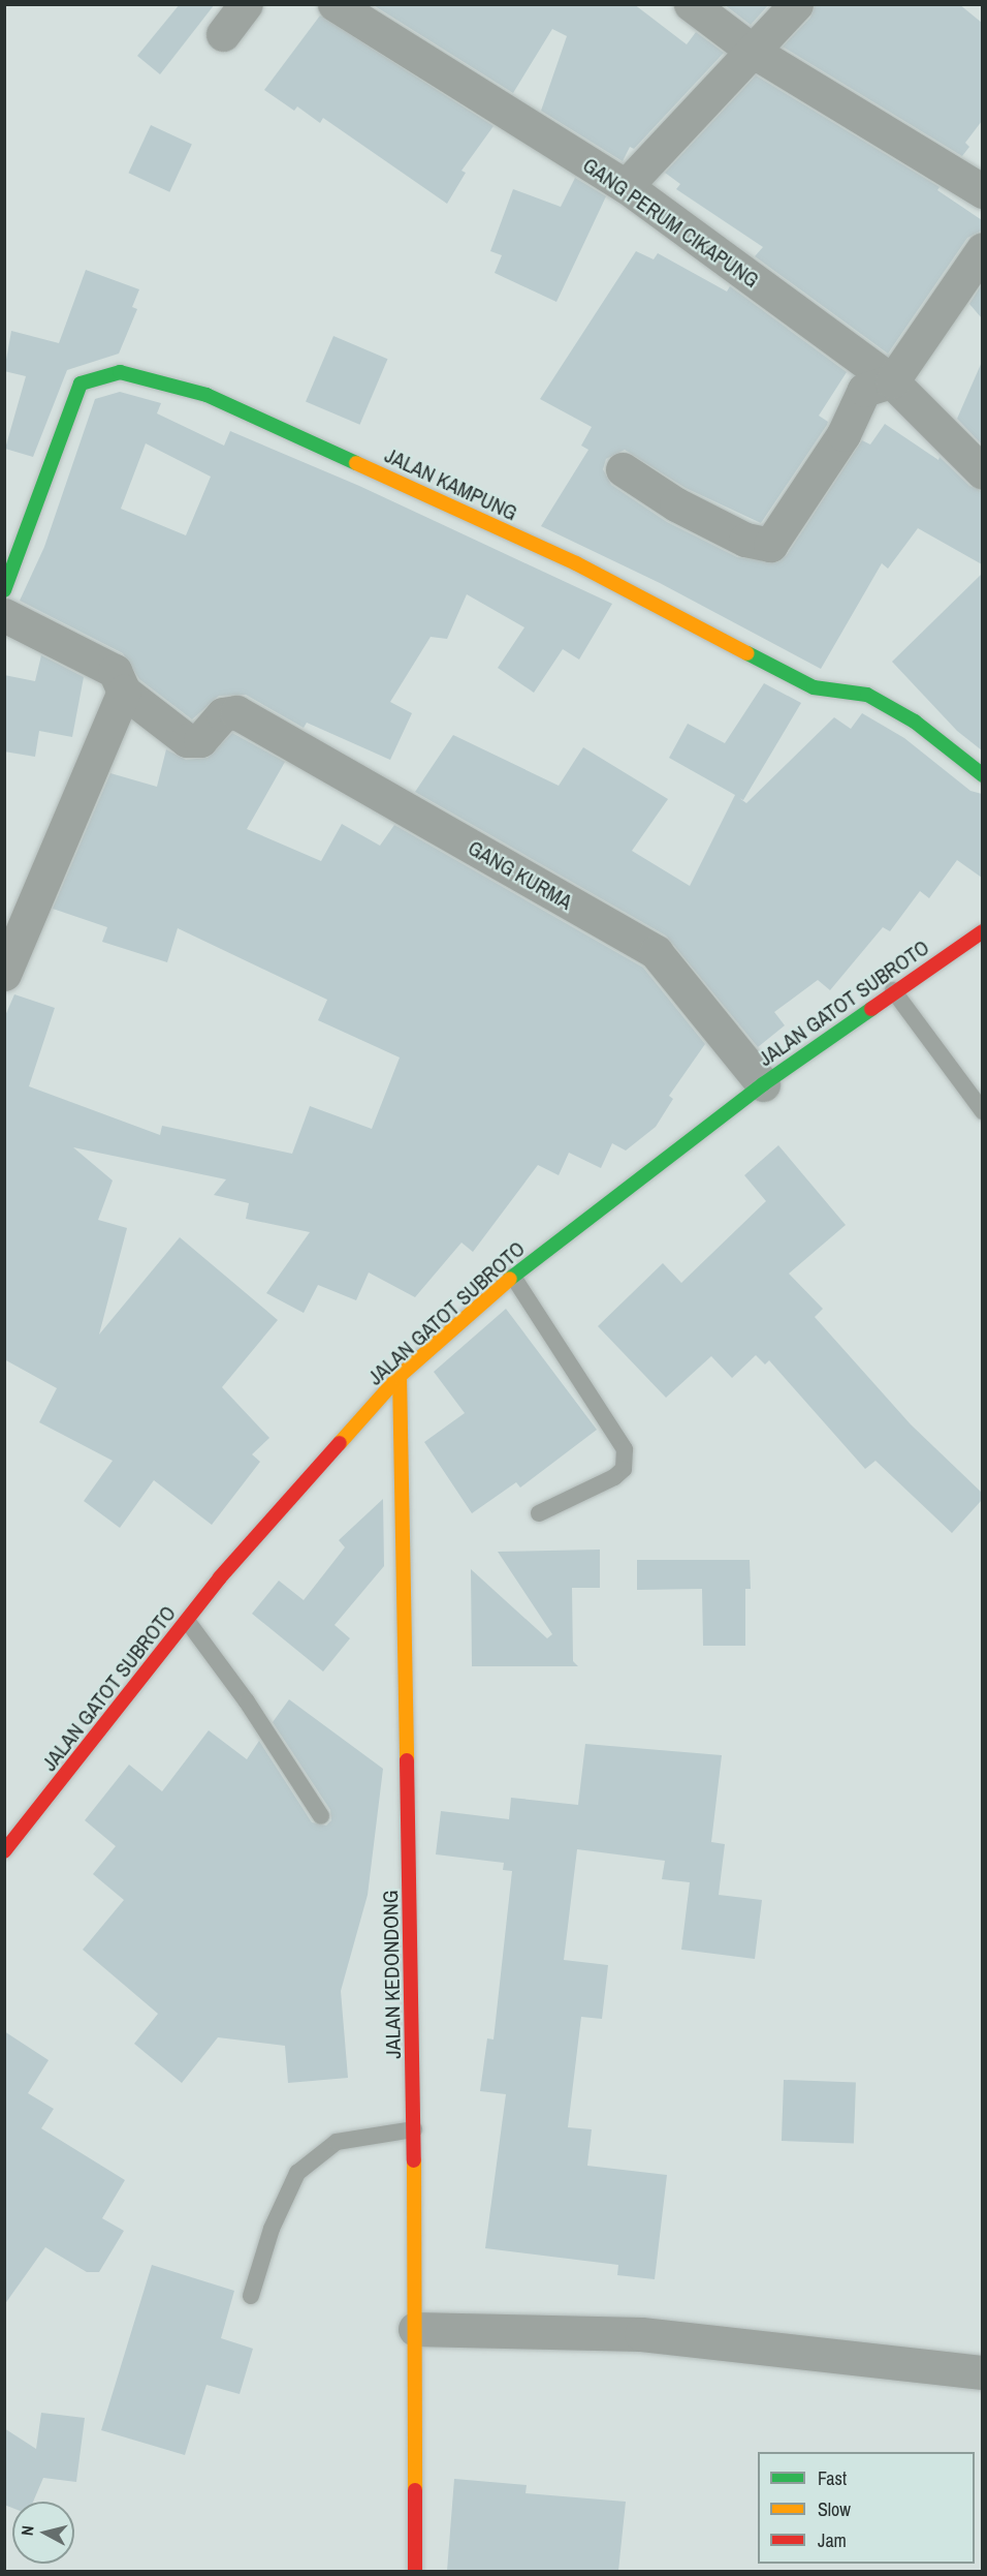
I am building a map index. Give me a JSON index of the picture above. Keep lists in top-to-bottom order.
{
  "streets": {
    "street": [
      "GANG PERUM CIKAPUNG",
      "JALAN KAMPUNG",
      "GANG KURMA",
      "JALAN GATOT SUBROTO",
      "JALAN KEDONDONG"
    ]
  },
  "crossings": [
    ["GANG KURMA", "JALAN GATOT SUBROTO"],
    ["JALAN GATOT SUBROTO", "JALAN KEDONDONG"]
  ],
  "legend": ["Fast", "Slow", "Jam"],
  "north": "left"
}
